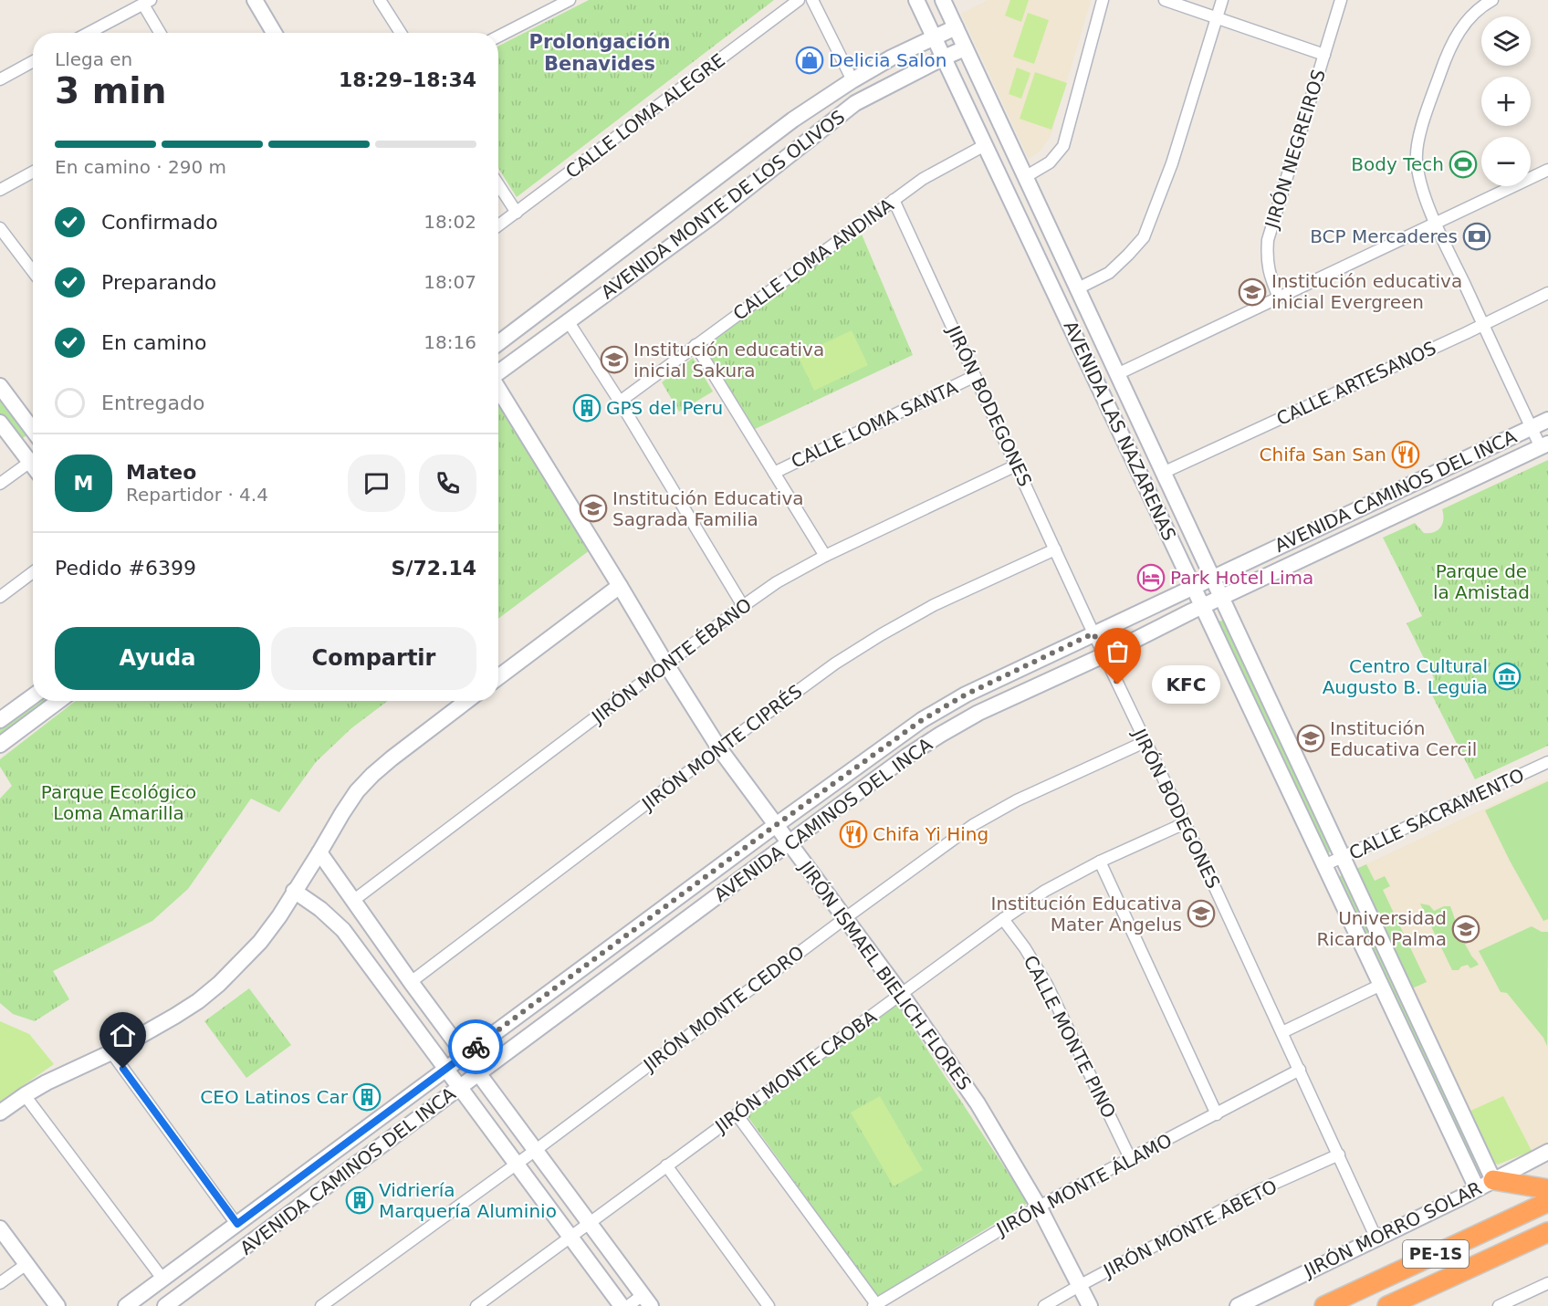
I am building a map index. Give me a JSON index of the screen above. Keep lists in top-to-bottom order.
{
  "streets": {
    "highway": ["PE-1S"],
    "street": [
      "CALLE LOMA ALEGRE",
      "JIRÓN NEGREIROS",
      "AVENIDA MONTE DE LOS OLIVOS",
      "CALLE LOMA ANDINA",
      "CALLE ARTESANOS",
      "JIRÓN BODEGONES",
      "CALLE LOMA SANTA",
      "AVENIDA LAS NAZARENAS",
      "AVENIDA CAMINOS DEL INCA",
      "JIRÓN MONTE ÉBANO",
      "JIRÓN MONTE CIPRÉS",
      "CALLE SACRAMENTO",
      "JIRÓN ISMAEL BIELICH FLORES",
      "JIRÓN MONTE CEDRO",
      "CALLE MONTE PINO",
      "JIRÓN MONTE CAOBA",
      "JIRÓN MONTE ÁLAMO",
      "JIRÓN MONTE ABETO",
      "JIRÓN MORRO SOLAR"
    ]
  },
  "crossings": [
    ["AVENIDA MONTE DE LOS OLIVOS", "AVENIDA LAS NAZARENAS"],
    ["CALLE LOMA ANDINA", "JIRÓN BODEGONES"],
    ["CALLE LOMA ANDINA", "AVENIDA LAS NAZARENAS"],
    ["CALLE ARTESANOS", "AVENIDA LAS NAZARENAS"],
    ["JIRÓN BODEGONES", "CALLE LOMA SANTA"],
    ["JIRÓN BODEGONES", "AVENIDA CAMINOS DEL INCA"],
    ["JIRÓN BODEGONES", "JIRÓN MONTE ÉBANO"],
    ["JIRÓN BODEGONES", "JIRÓN MONTE CIPRÉS"],
    ["JIRÓN BODEGONES", "JIRÓN MONTE CEDRO"],
    ["JIRÓN BODEGONES", "JIRÓN MONTE CAOBA"],
    ["JIRÓN BODEGONES", "JIRÓN MONTE ÁLAMO"],
    ["JIRÓN BODEGONES", "JIRÓN MONTE ABETO"],
    ["JIRÓN BODEGONES", "JIRÓN MORRO SOLAR"],
    ["AVENIDA LAS NAZARENAS", "AVENIDA CAMINOS DEL INCA"],
    ["AVENIDA LAS NAZARENAS", "CALLE SACRAMENTO"],
    ["AVENIDA LAS NAZARENAS", "JIRÓN MORRO SOLAR"],
    ["AVENIDA CAMINOS DEL INCA", "JIRÓN ISMAEL BIELICH FLORES"],
    ["JIRÓN MONTE ÉBANO", "JIRÓN ISMAEL BIELICH FLORES"],
    ["JIRÓN MONTE CIPRÉS", "JIRÓN ISMAEL BIELICH FLORES"],
    ["JIRÓN ISMAEL BIELICH FLORES", "JIRÓN MONTE CEDRO"],
    ["JIRÓN ISMAEL BIELICH FLORES", "JIRÓN MONTE CAOBA"],
    ["JIRÓN ISMAEL BIELICH FLORES", "JIRÓN MONTE ÁLAMO"],
    ["JIRÓN ISMAEL BIELICH FLORES", "JIRÓN MONTE ABETO"],
    ["CALLE MONTE PINO", "JIRÓN MONTE CAOBA"],
    ["CALLE MONTE PINO", "JIRÓN MONTE ÁLAMO"]
  ],
  "districts": ["Prolongación Benavides"],
  "parks": ["Parque de la Amistad", "Parque Ecológico Loma Amarilla"],
  "places": {
    "shop": ["Delicia Salon"],
    "sports": ["Body Tech"],
    "bank": ["BCP Mercaderes"],
    "school or university": [
      "Institución educativa inicial Evergreen",
      "Institución educativa inicial Sakura",
      "Institución Educativa Sagrada Familia",
      "Institución Educativa Cercil",
      "Institución Educativa Mater Angelus",
      "Universidad Ricardo Palma"
    ],
    "building": ["GPS del Peru", "CEO Latinos Car", "Vidriería Marquería Aluminio"],
    "restaurant": ["Chifa San San", "Chifa Yi Hing"],
    "hotel": ["Park Hotel Lima"],
    "museum": ["Centro Cultural Augusto B. Leguia"],
    "other": ["KFC"]
  },
  "page": {
    "map_buttons": ["+", "−"],
    "heading": ["3 min", "Llega en", "18:29–18:34"],
    "panel": [
      "Mateo",
      "Repartidor · 4.4",
      "Pedido #6399",
      "S/72.14"
    ],
    "bar": "En camino · 290 m",
    "list": [
      ["Confirmado", "18:02"],
      ["Preparando", "18:07"],
      ["En camino", "18:16"],
      "Entregado"
    ],
    "round": "M",
    "buttons": ["Ayuda", "Compartir"],
    "bubble": "KFC"
  }
}
